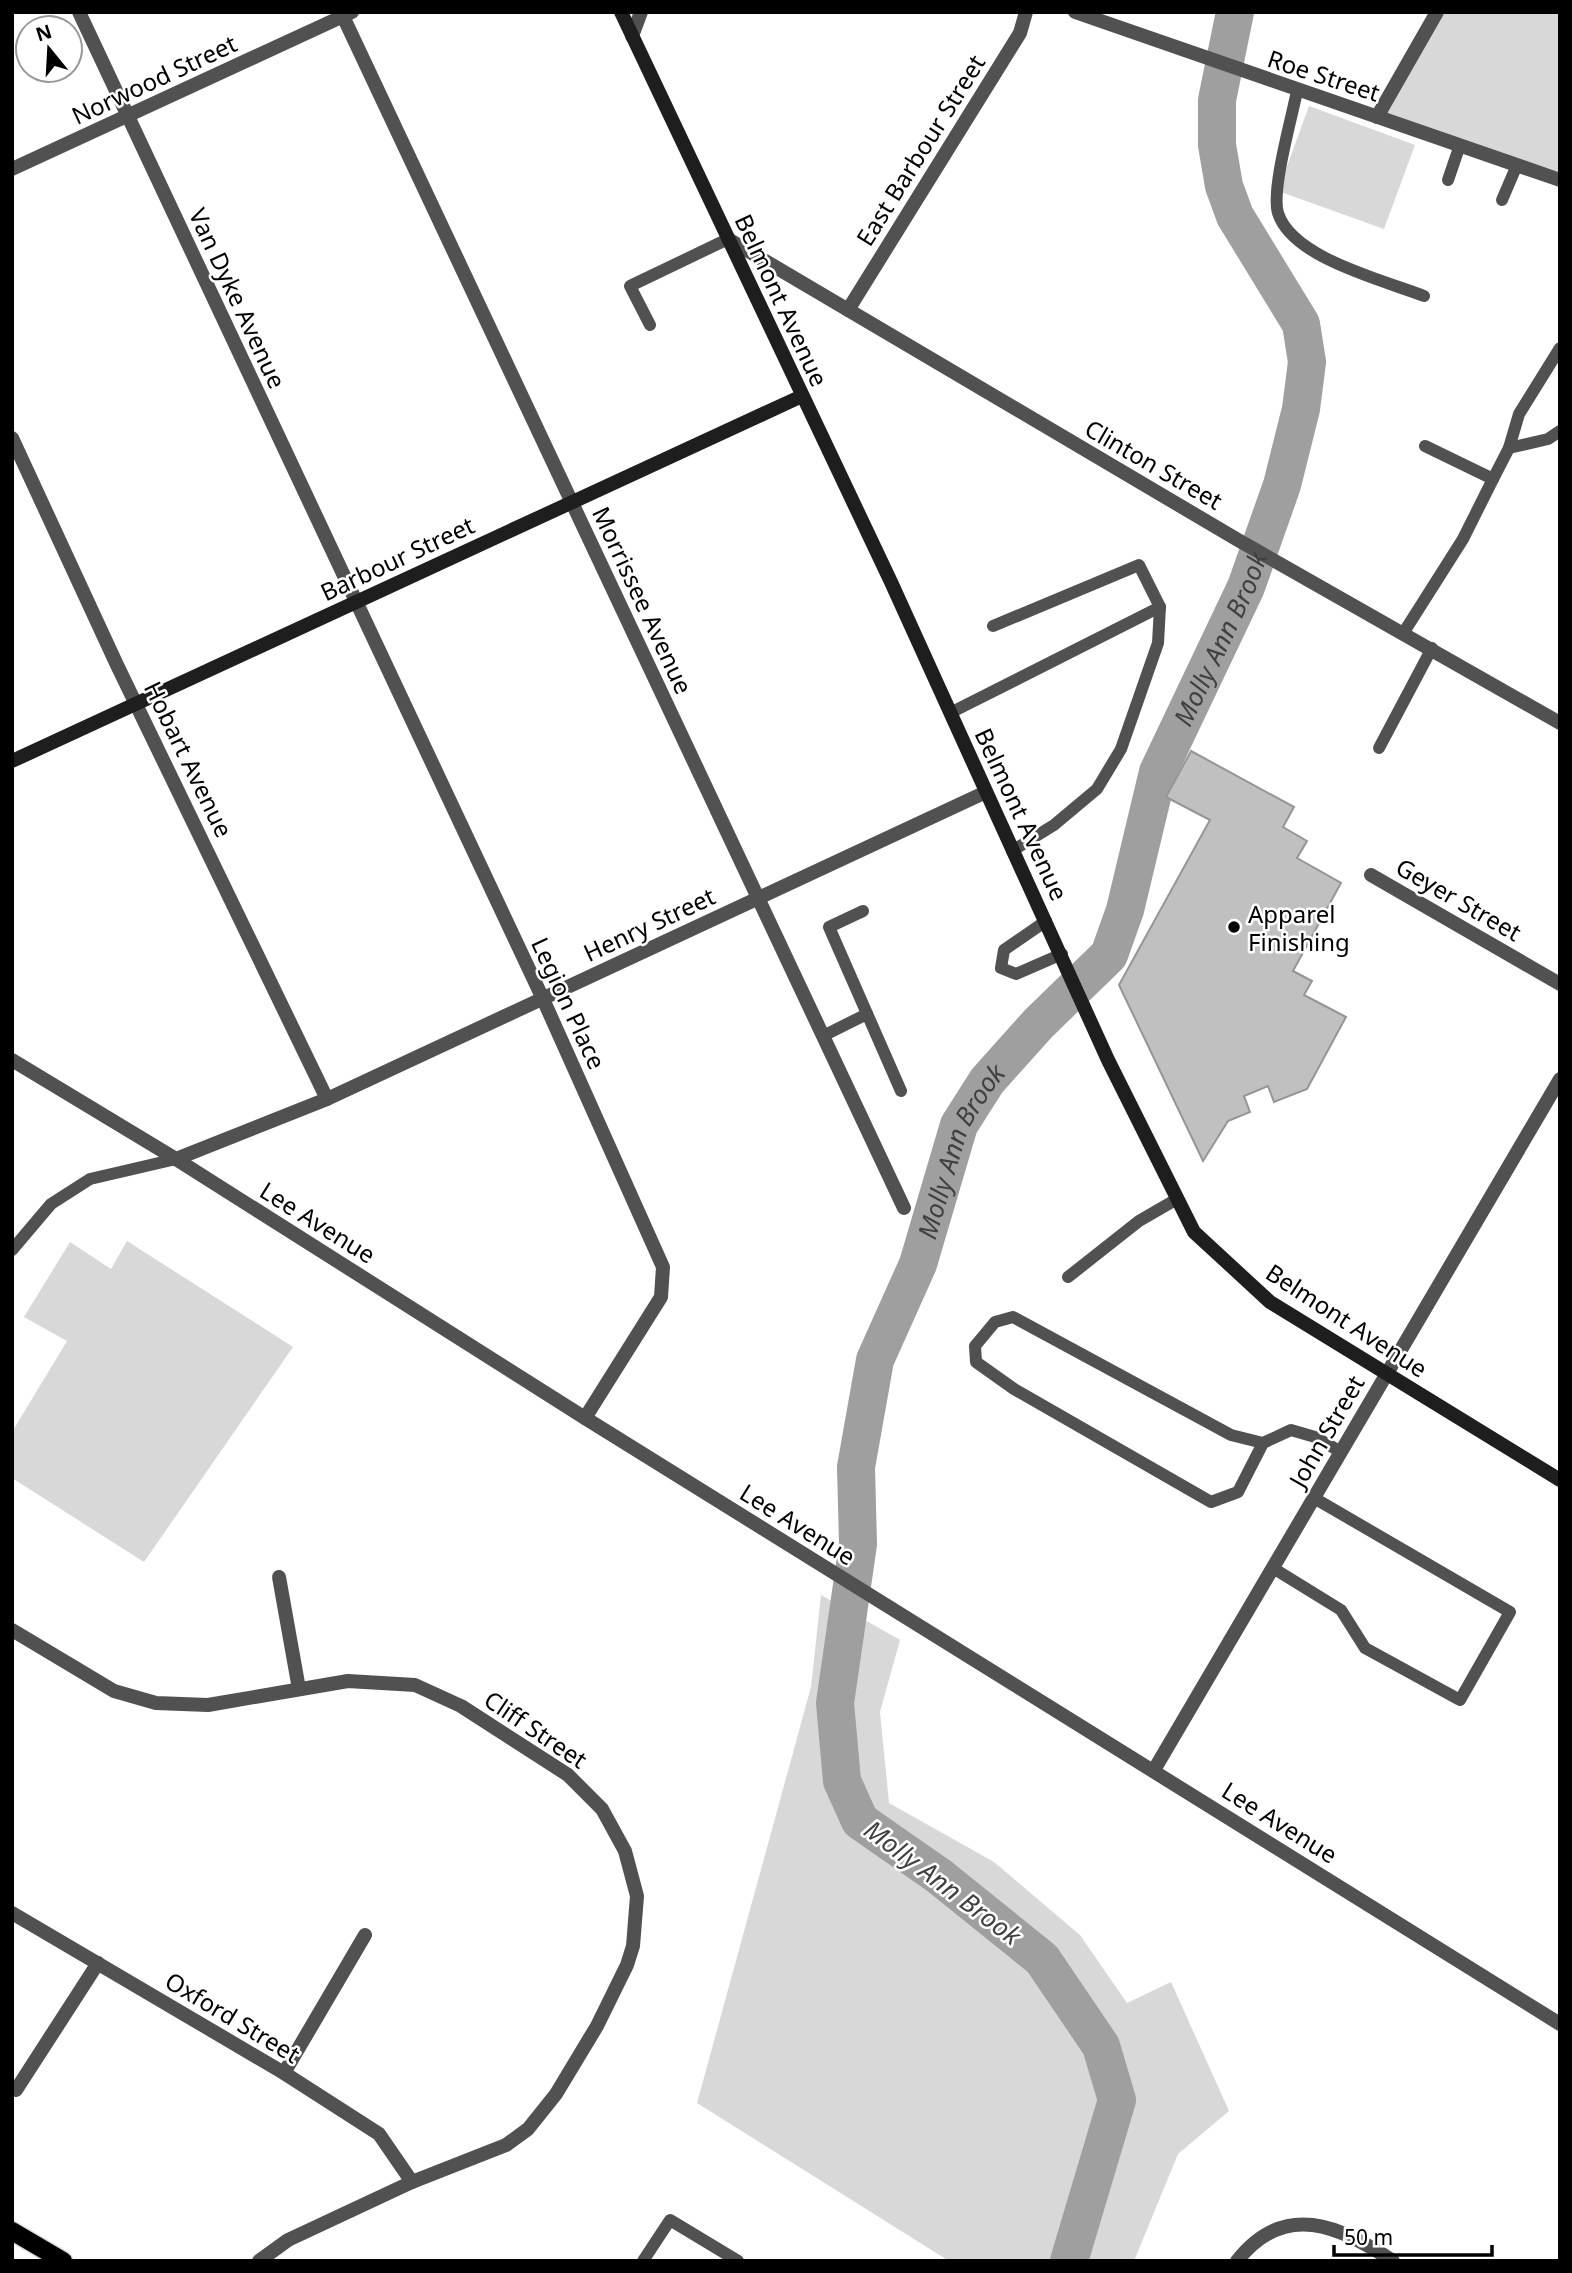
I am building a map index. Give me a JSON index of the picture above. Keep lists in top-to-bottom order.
{
  "streets": {
    "main road": ["Belmont Avenue", "Barbour Street"],
    "street": [
      "Roe Street",
      "Norwood Street",
      "East Barbour Street",
      "Van Dyke Avenue",
      "Clinton Street",
      "Morrissee Avenue",
      "Hobart Avenue",
      "Geyer Street",
      "Henry Street",
      "Legion Place",
      "Lee Avenue",
      "John Street",
      "Cliff Street",
      "Oxford Street"
    ]
  },
  "crossings": [
    ["Norwood Street", "Van Dyke Avenue"],
    ["Norwood Street", "Morrissee Avenue"],
    ["East Barbour Street", "Clinton Street"],
    ["Van Dyke Avenue", "Barbour Street"],
    ["Van Dyke Avenue", "Legion Place"],
    ["Belmont Avenue", "Clinton Street"],
    ["Belmont Avenue", "Barbour Street"],
    ["Belmont Avenue", "Henry Street"],
    ["Belmont Avenue", "John Street"],
    ["Barbour Street", "Morrissee Avenue"],
    ["Barbour Street", "Hobart Avenue"],
    ["Barbour Street", "Legion Place"],
    ["Morrissee Avenue", "Henry Street"],
    ["Hobart Avenue", "Henry Street"],
    ["Henry Street", "Legion Place"],
    ["Henry Street", "Lee Avenue"],
    ["Legion Place", "Lee Avenue"],
    ["Lee Avenue", "John Street"],
    ["Cliff Street", "Oxford Street"]
  ],
  "water": ["Molly Ann Brook"],
  "places": ["Apparel Finishing"],
  "scale_bar": "50 m",
  "north": "top"
}
